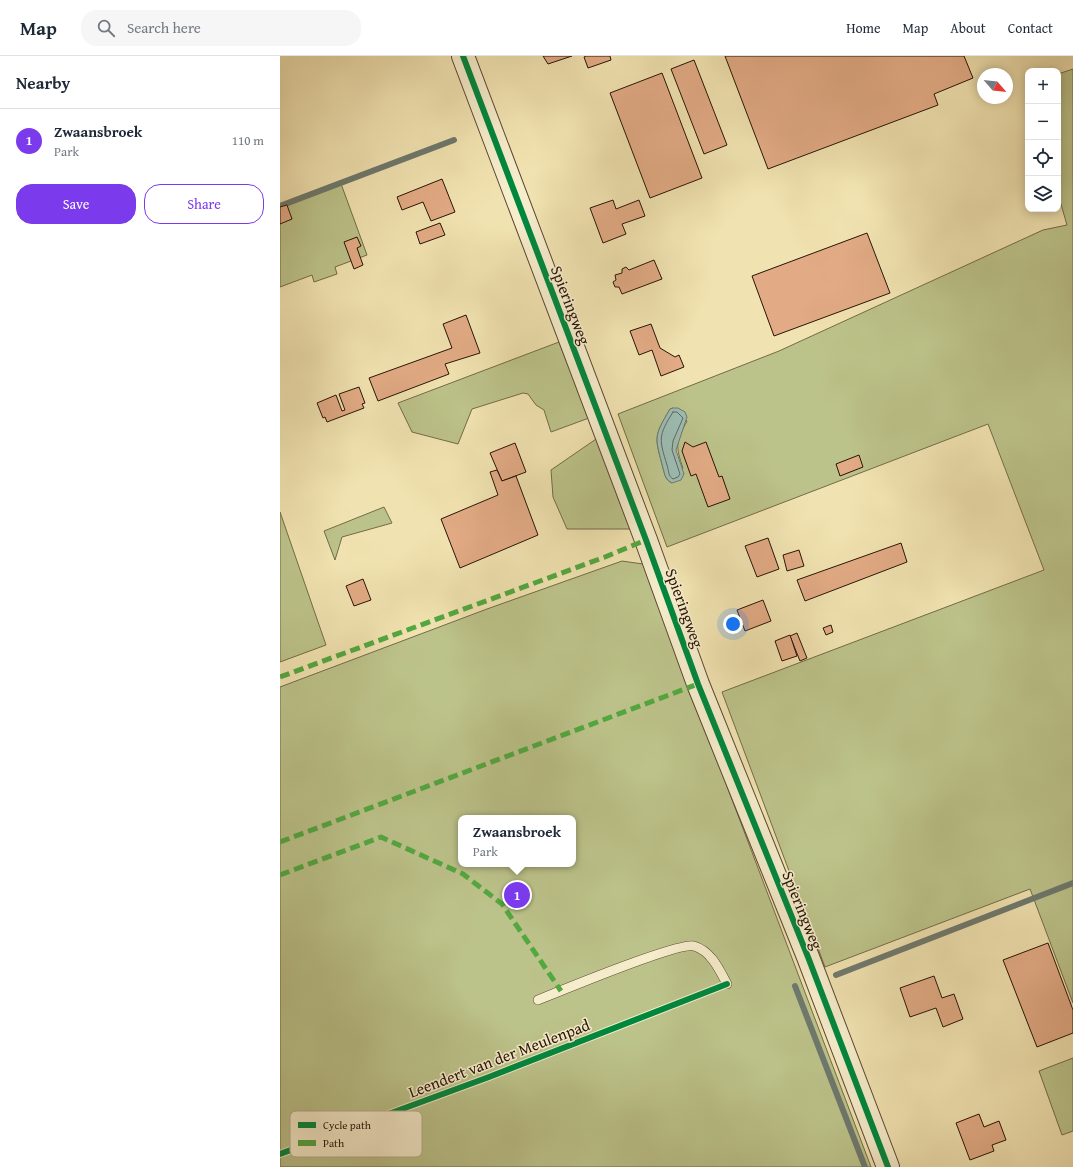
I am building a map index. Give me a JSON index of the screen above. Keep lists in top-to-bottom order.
{
  "streets": {
    "street": ["Spieringweg"],
    "cycle path": ["Leendert van der Meulenpad"]
  },
  "legend": ["Cycle path", "Path"],
  "north": "bottom right",
  "page": {
    "header": "Map",
    "search": "Search here",
    "nav": [
      "Home",
      "Map",
      "About",
      "Contact"
    ],
    "heading": "Nearby",
    "map_buttons": ["+", "−"],
    "list": [
      {
        "mark": "1",
        "name": "Zwaansbroek",
        "note": "Park",
        "value": "110 m"
      }
    ],
    "buttons": ["Save", "Share"],
    "popup": ["Zwaansbroek", "Park"],
    "pins": "1"
  }
}
